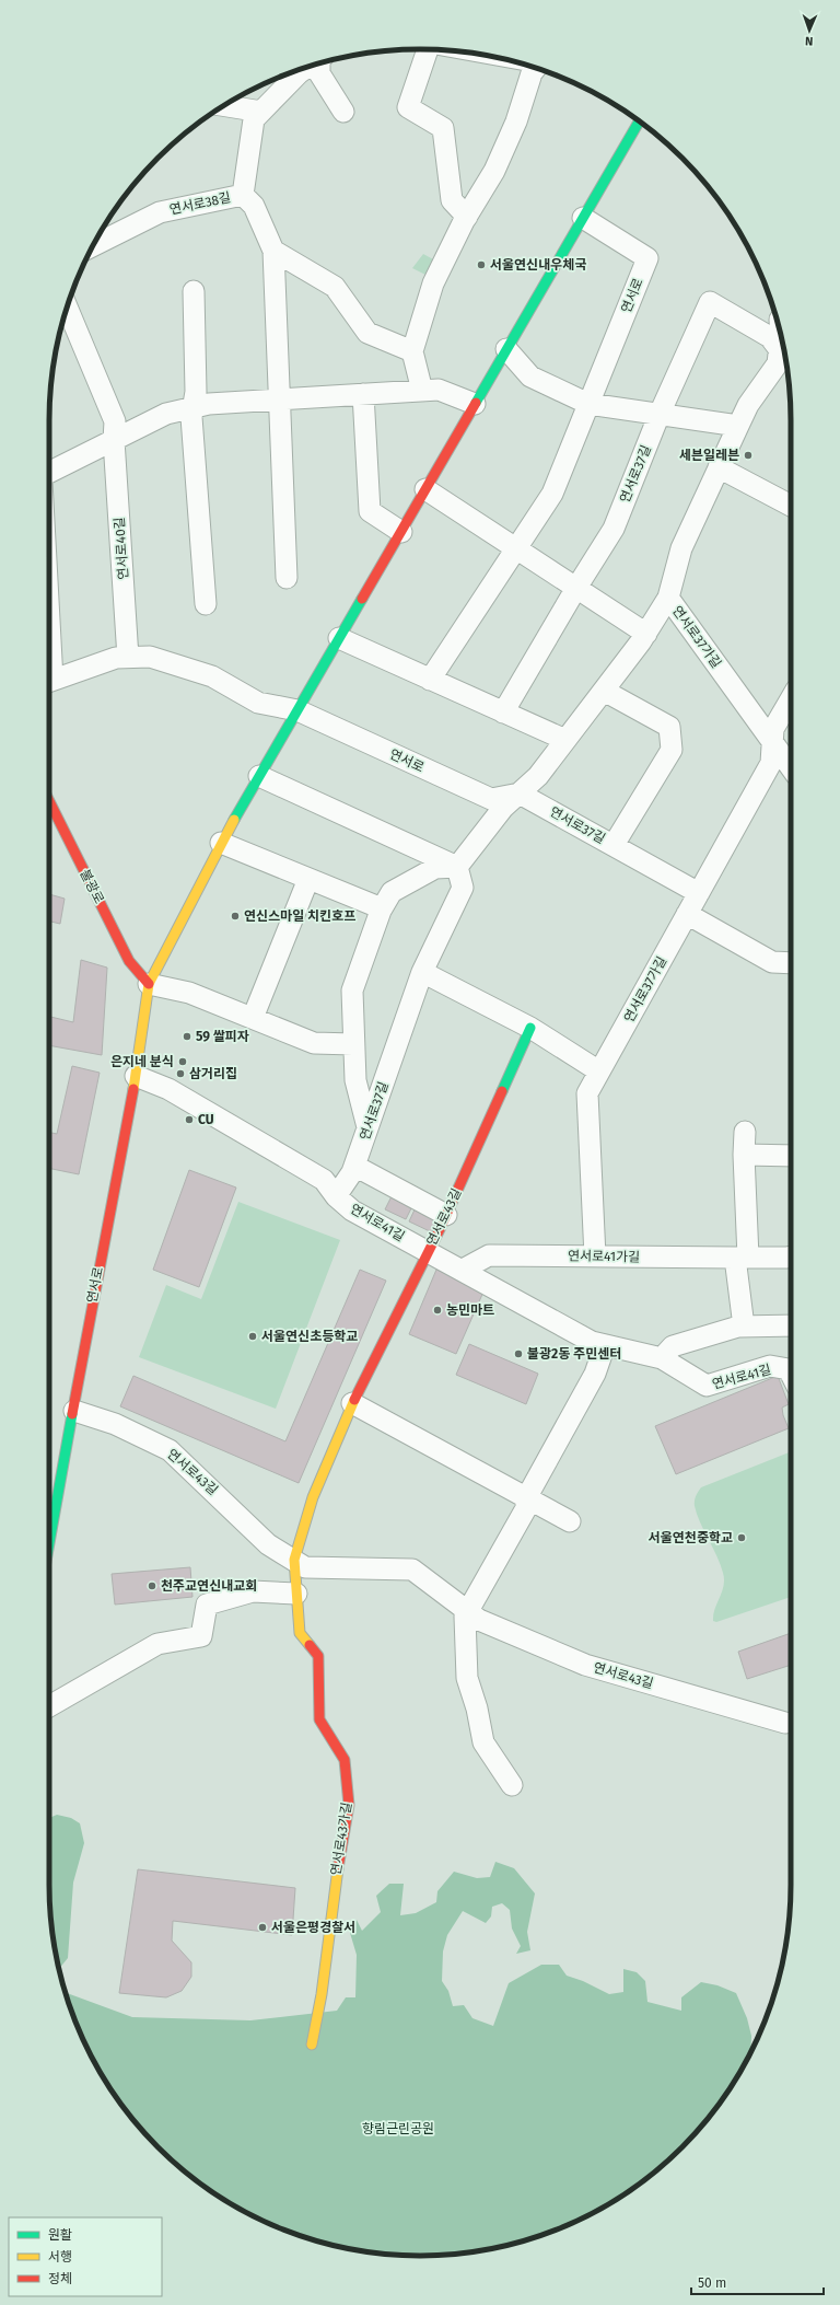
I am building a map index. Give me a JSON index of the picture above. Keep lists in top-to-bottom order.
{
  "streets": {
    "main road": [
      "연서로",
      "불광로",
      "연서로43길",
      "연서로43가길"
    ],
    "street": [
      "연서로38길",
      "연서로37길",
      "연서로40길",
      "연서로37가길",
      "연서로41길",
      "연서로41가길"
    ]
  },
  "crossings": [
    ["연서로", "연서로37길"],
    ["연서로", "연서로40길"],
    ["연서로", "불광로"],
    ["연서로", "연서로43길"],
    ["연서로", "연서로41길"],
    ["연서로37길", "연서로41길"],
    ["연서로37가길", "연서로41가길"],
    ["연서로43길", "연서로41길"],
    ["연서로43길", "연서로43가길"],
    ["연서로41길", "연서로41가길"]
  ],
  "parks": ["향림근린공원"],
  "places": [
    "서울연신내우체국",
    "세븐일레븐",
    "연신스마일 치킨호프",
    "59 쌀피자",
    "은지네 분식",
    "삼거리집",
    "CU",
    "농민마트",
    "서울연신초등학교",
    "불광2동 주민센터",
    "서울연천중학교",
    "천주교연신내교회",
    "서울은평경찰서"
  ],
  "legend": ["원활", "서행", "정체"],
  "scale_bar": "50 m",
  "north": "bottom"
}
